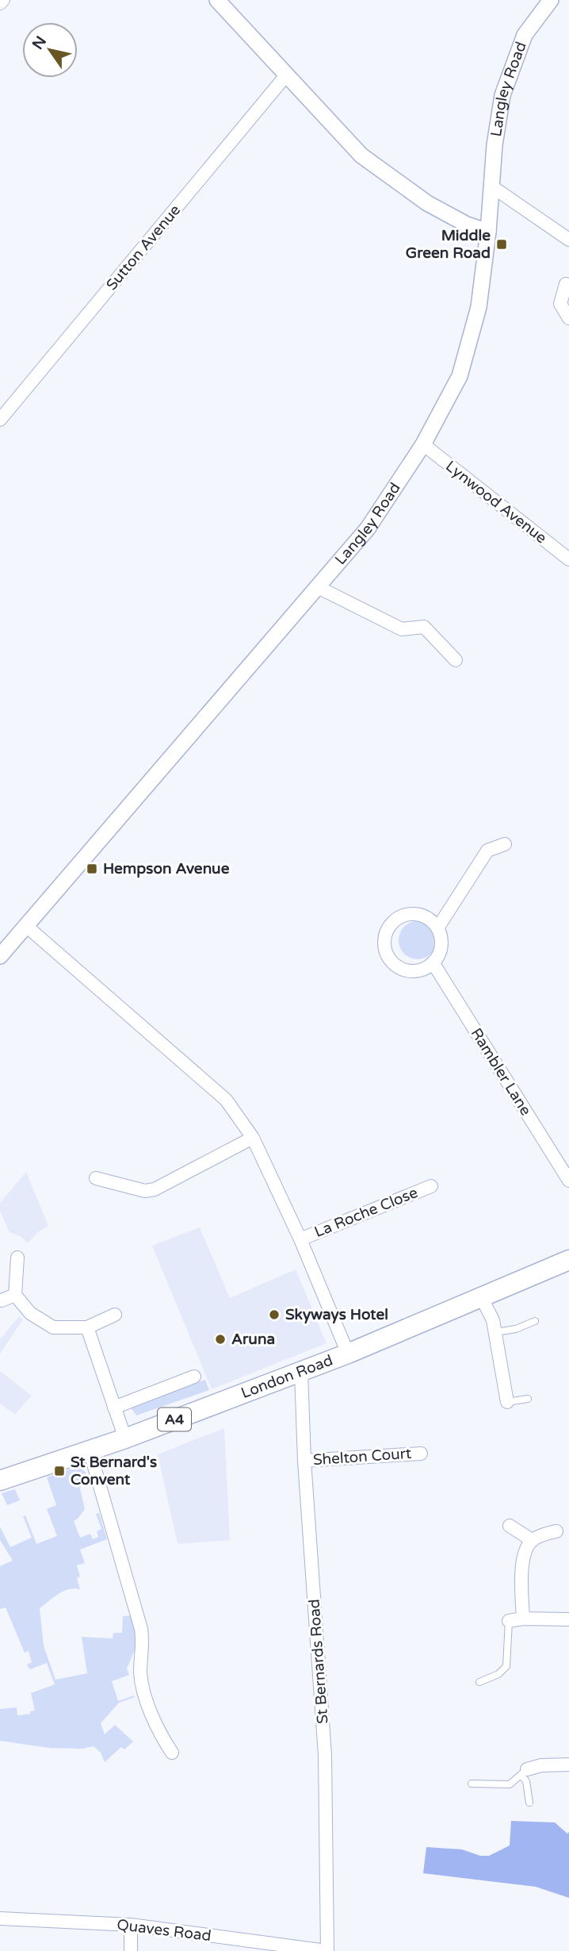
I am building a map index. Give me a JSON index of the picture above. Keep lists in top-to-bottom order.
{
  "streets": {
    "main road": ["London Road", "A4"],
    "street": [
      "Langley Road",
      "Sutton Avenue",
      "Lynwood Avenue",
      "Rambler Lane",
      "La Roche Close",
      "Shelton Court",
      "St Bernards Road",
      "Quaves Road"
    ]
  },
  "crossings": [
    ["Langley Road", "Lynwood Avenue"],
    ["London Road", "St Bernards Road"],
    ["Shelton Court", "St Bernards Road"],
    ["St Bernards Road", "Quaves Road"]
  ],
  "places": {
    "transit": ["Middle Green Road", "Hempson Avenue", "St Bernard's Convent"],
    "other": ["Skyways Hotel", "Aruna"]
  },
  "north": "top left"
}
